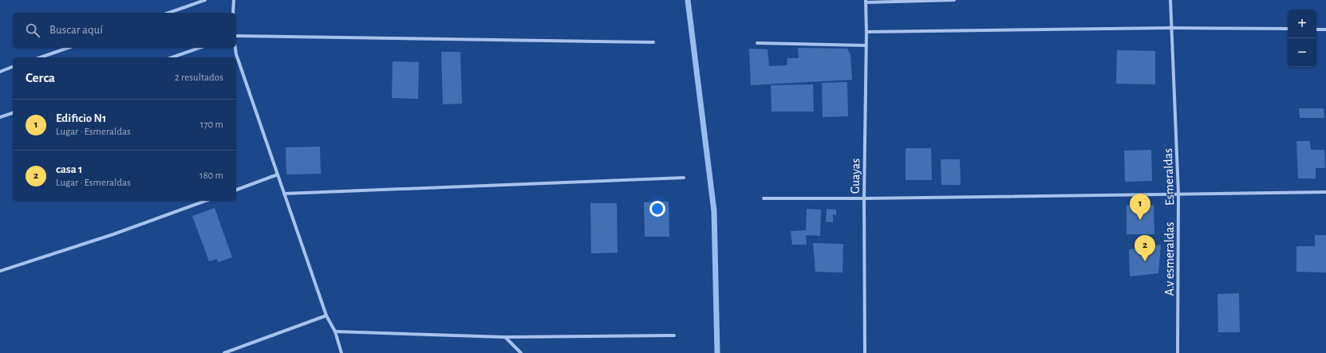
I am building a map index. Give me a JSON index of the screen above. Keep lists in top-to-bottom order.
{
  "streets": {
    "street": ["Guayas", "A.v esmeraldas"]
  },
  "page": {
    "map_buttons": ["+", "−"],
    "search": "Buscar aquí",
    "heading": ["Cerca", "2 resultados"],
    "list": [
      {
        "mark": "1",
        "name": "Edificio N1",
        "note": "Lugar · Esmeraldas",
        "value": "170 m"
      },
      {
        "mark": "2",
        "name": "casa 1",
        "note": "Lugar · Esmeraldas",
        "value": "180 m"
      }
    ],
    "pins": ["1", "2"]
  }
}
